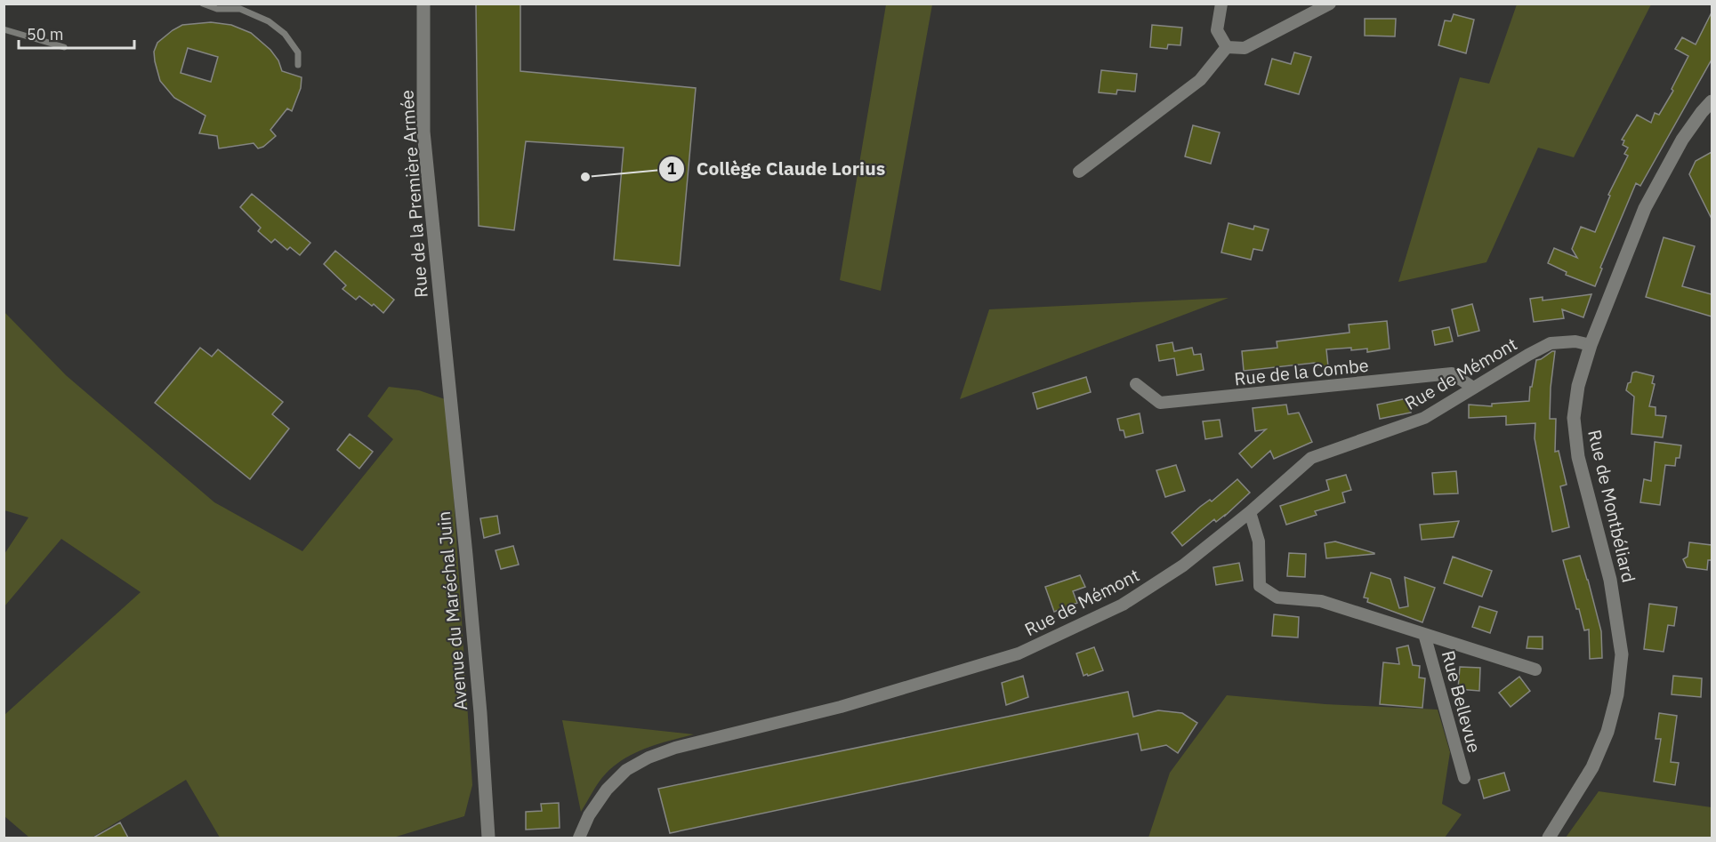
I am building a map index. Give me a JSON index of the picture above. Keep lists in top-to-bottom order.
{
  "streets": {
    "street": [
      "Rue de la Première Armée",
      "Rue de la Combe",
      "Rue de Mémont",
      "Rue de Montbéliard",
      "Avenue du Maréchal Juin",
      "Rue Bellevue"
    ]
  },
  "crossings": [
    ["Rue de la Première Armée", "Avenue du Maréchal Juin"],
    ["Rue de la Combe", "Rue de Mémont"],
    ["Rue de Mémont", "Rue de Montbéliard"],
    ["Rue de Mémont", "Rue Bellevue"]
  ],
  "places": ["Collège Claude Lorius"],
  "scale_bar": "50 m"
}
